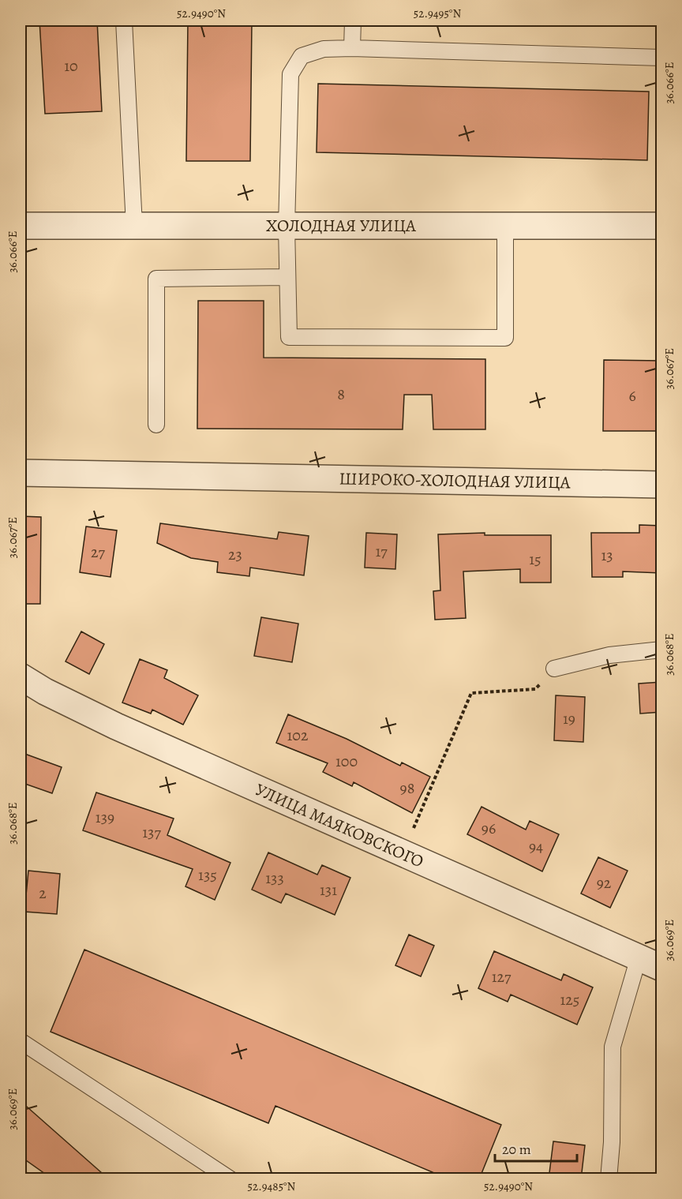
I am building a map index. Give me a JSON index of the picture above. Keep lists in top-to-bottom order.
{
  "streets": {
    "street": ["ХОЛОДНАЯ УЛИЦА", "ШИРОКО-ХОЛОДНАЯ УЛИЦА", "УЛИЦА МАЯКОВСКОГО"]
  },
  "house_numbers": [
    "10",
    "8",
    "6",
    "17",
    "27",
    "23",
    "13",
    "15",
    "19",
    "102",
    "100",
    "98",
    "139",
    "96",
    "137",
    "94",
    "135",
    "133",
    "92",
    "131",
    "2",
    "127",
    "125"
  ],
  "scale_bar": "20 m",
  "coordinates": [
    "52.9490°N",
    "52.9495°N",
    "36.066°E",
    "36.067°E",
    "36.068°E",
    "36.069°E",
    "52.9485°N"
  ]
}
